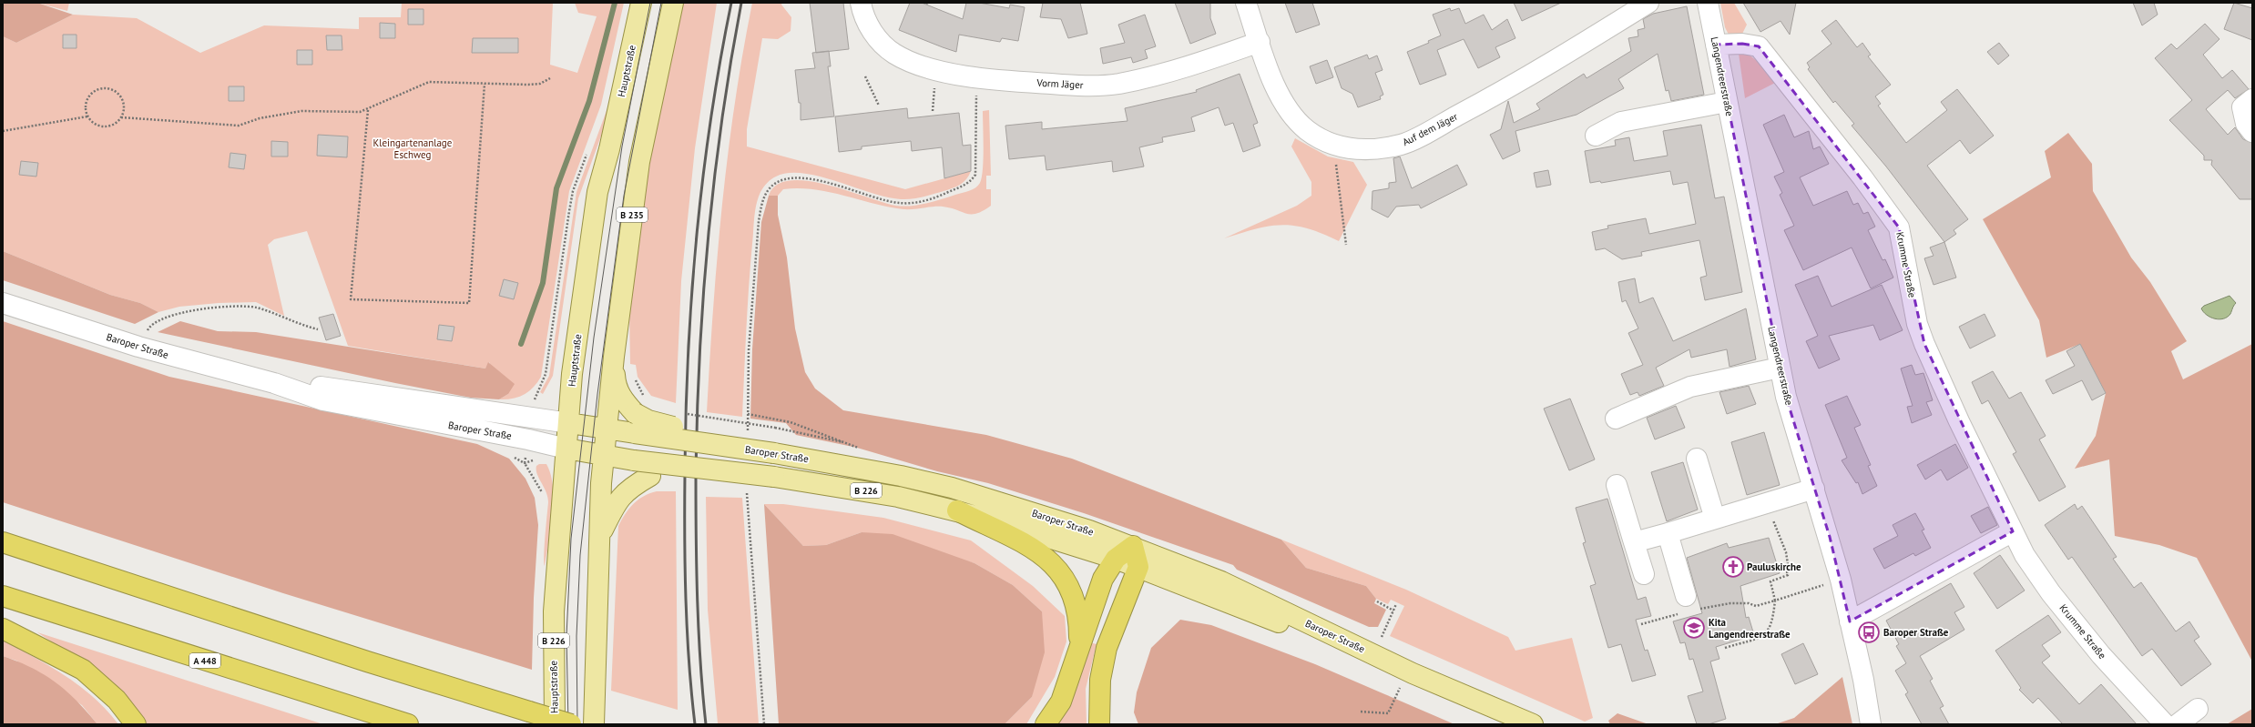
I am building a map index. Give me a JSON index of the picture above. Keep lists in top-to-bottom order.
{
  "streets": {
    "highway": ["A 448"],
    "main road": [
      "Hauptstraße",
      "B 235",
      "Baroper Straße",
      "B 226"
    ],
    "street": [
      "Langendreerstraße",
      "Vorm Jäger",
      "Auf dem Jäger",
      "Krumme Straße"
    ]
  },
  "crossings": [
    ["Hauptstraße", "Baroper Straße"],
    ["Langendreerstraße", "Krumme Straße"],
    ["Vorm Jäger", "Auf dem Jäger"],
    ["B 235", "Baroper Straße"],
    ["B 235", "B 226"],
    ["Baroper Straße", "B 226"]
  ],
  "parks": ["Kleingartenanlage Eschweg"],
  "places": {
    "church": ["Pauluskirche"],
    "school or university": ["Kita Langendreerstraße"],
    "bus stop": ["Baroper Straße"]
  }
}
